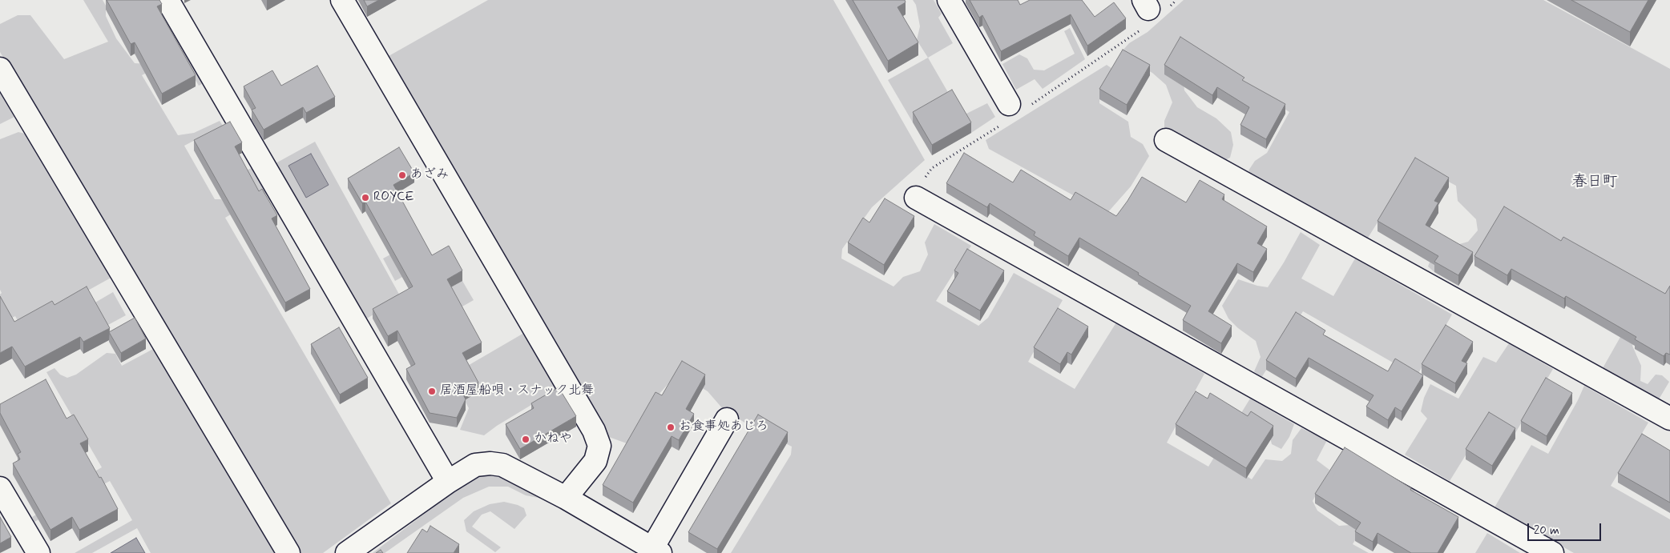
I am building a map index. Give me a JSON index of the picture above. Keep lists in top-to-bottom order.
{
  "districts": ["春日町"],
  "places": [
    "あざみ",
    "ROYCE",
    "居酒屋船唄・スナック北舞",
    "お食事処あじろ",
    "かねや"
  ],
  "scale_bar": "20 m"
}
